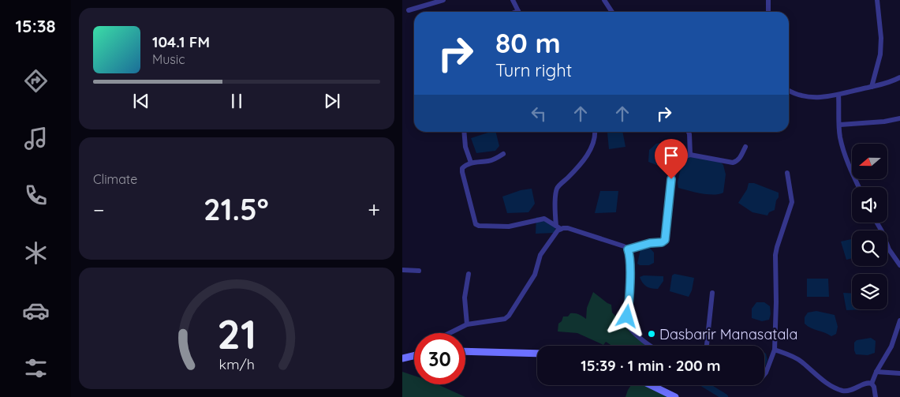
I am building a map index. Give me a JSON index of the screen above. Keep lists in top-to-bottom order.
{
  "places": ["Dasbarir Manasatala"],
  "north": "left",
  "page": {
    "tabs": "15:38",
    "turn": ["80 m", "Turn right"],
    "song": ["104.1 FM", "Music"],
    "tile": "Climate",
    "heat": ["−", "21.5°", "+"],
    "limit": "30",
    "trip": "15:39 · 1 min · 200 m",
    "gauge": ["21", "km/h"]
  }
}
